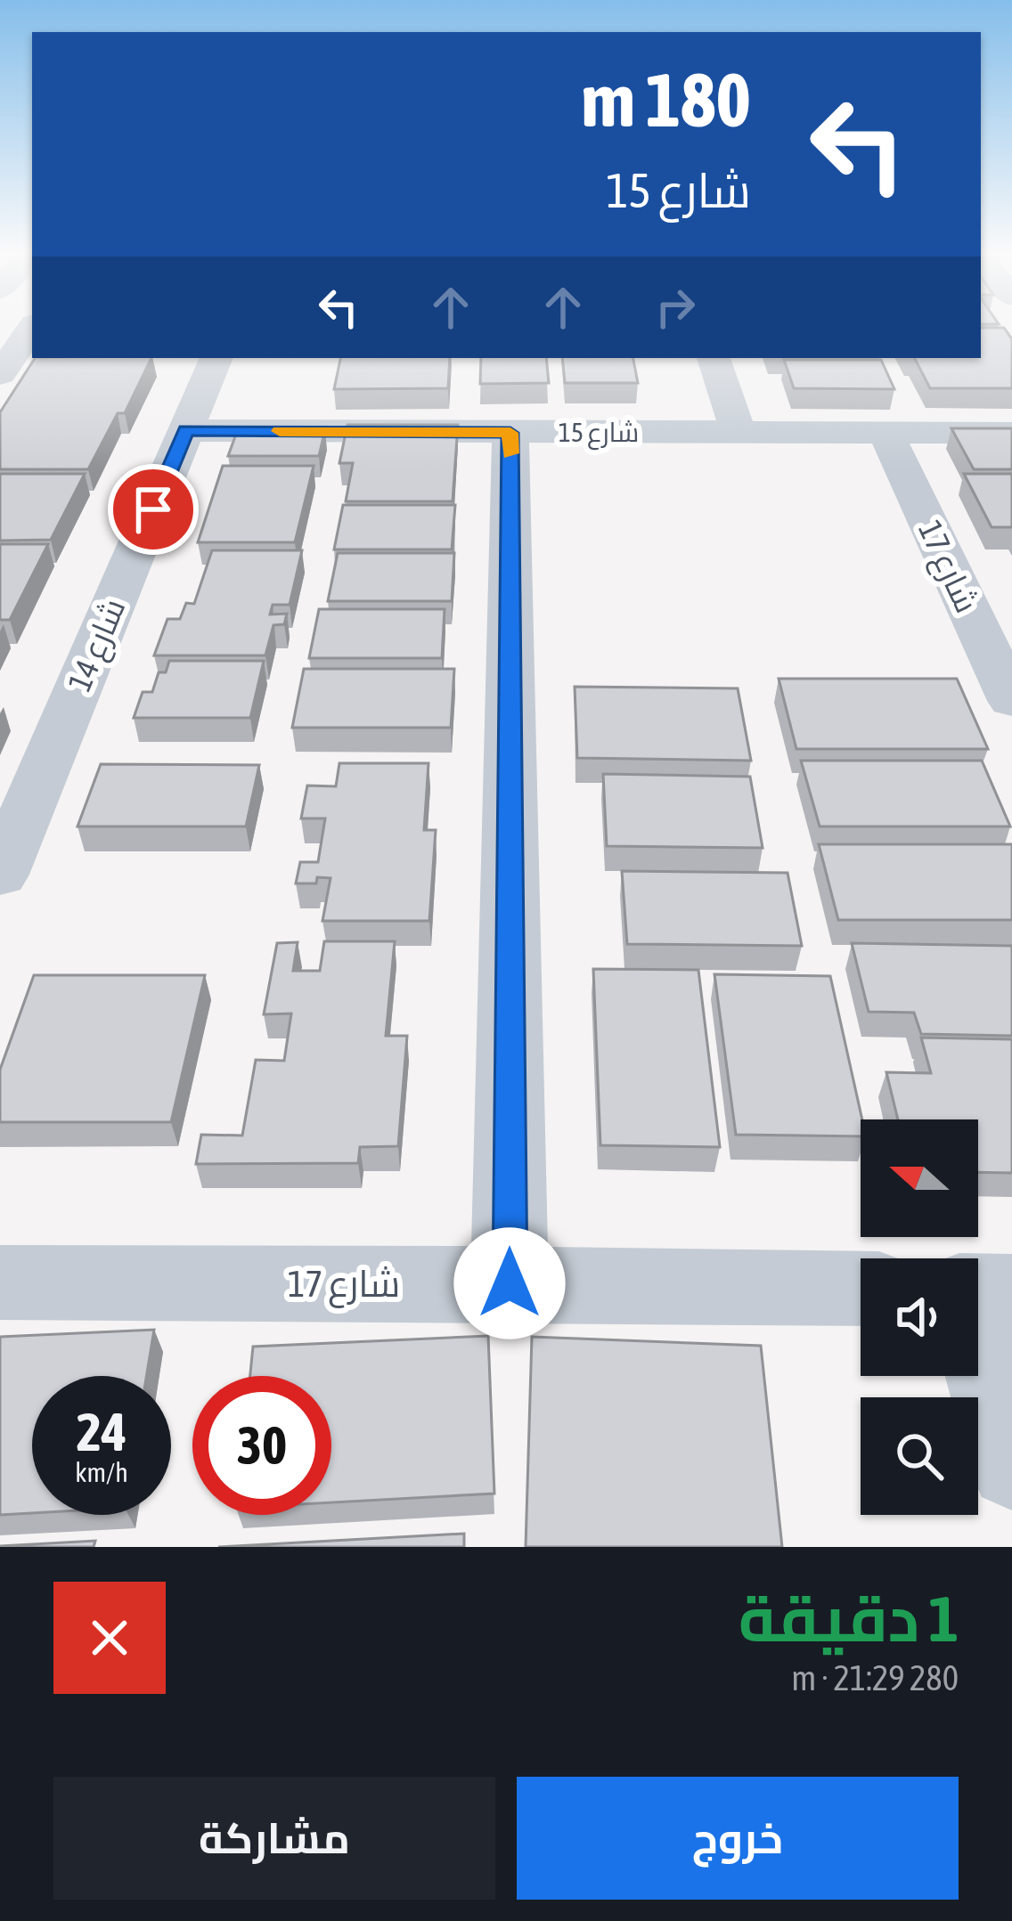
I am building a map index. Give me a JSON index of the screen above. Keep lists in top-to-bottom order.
{
  "streets": {
    "street": ["شارع 15", "شارع 17", "شارع 14"]
  },
  "crossings": [
    ["شارع 15", "شارع 17"],
    ["شارع 15", "شارع 14"]
  ],
  "north": "left",
  "page": {
    "turn": ["180 m", "شارع 15"],
    "speed": "24 km/h",
    "limit": "30",
    "heading": ["1 دقيقة", "280 m · 21:29"],
    "buttons": ["خروج", "مشاركة"]
  }
}
